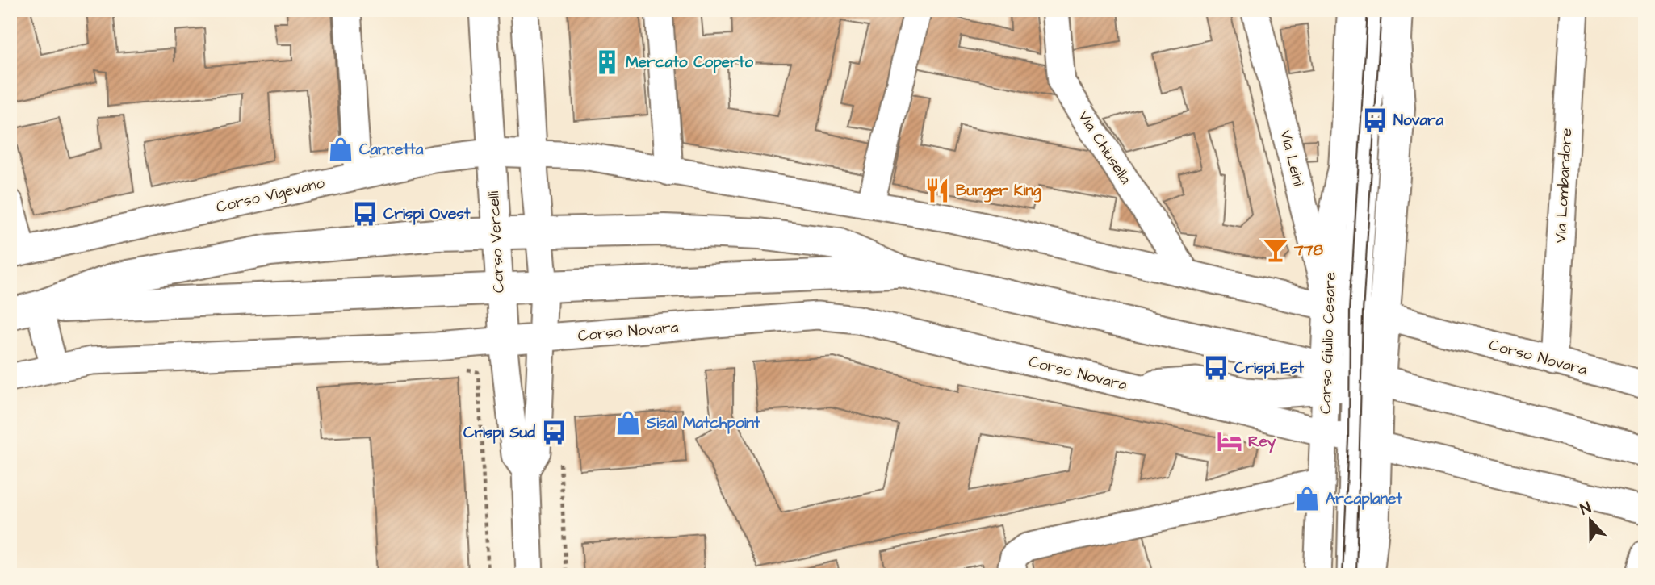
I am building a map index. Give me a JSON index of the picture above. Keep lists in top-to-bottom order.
{
  "streets": {
    "main road": ["Corso Giulio Cesare"],
    "street": [
      "Via Chiusella",
      "Via Leinì",
      "Via Lombardore",
      "Corso Vigevano",
      "Corso Vercelli",
      "Corso Novara"
    ]
  },
  "crossings": [
    ["Via Chiusella", "Corso Novara"],
    ["Via Leinì", "Corso Novara"],
    ["Via Leinì", "Corso Giulio Cesare"],
    ["Via Lombardore", "Corso Novara"],
    ["Corso Vigevano", "Corso Vercelli"],
    ["Corso Vigevano", "Corso Novara"],
    ["Corso Vercelli", "Corso Novara"],
    ["Corso Novara", "Corso Giulio Cesare"]
  ],
  "places": {
    "building": ["Mercato Coperto"],
    "bus stop": [
      "Novara",
      "Crispi Ovest",
      "Crispi Est",
      "Crispi Sud"
    ],
    "shop": ["Carretta", "Sisal Matchpoint", "Arcaplanet"],
    "restaurant": ["Burger King"],
    "bar": ["778"],
    "hotel": ["Rey"]
  },
  "north": "top"
}
